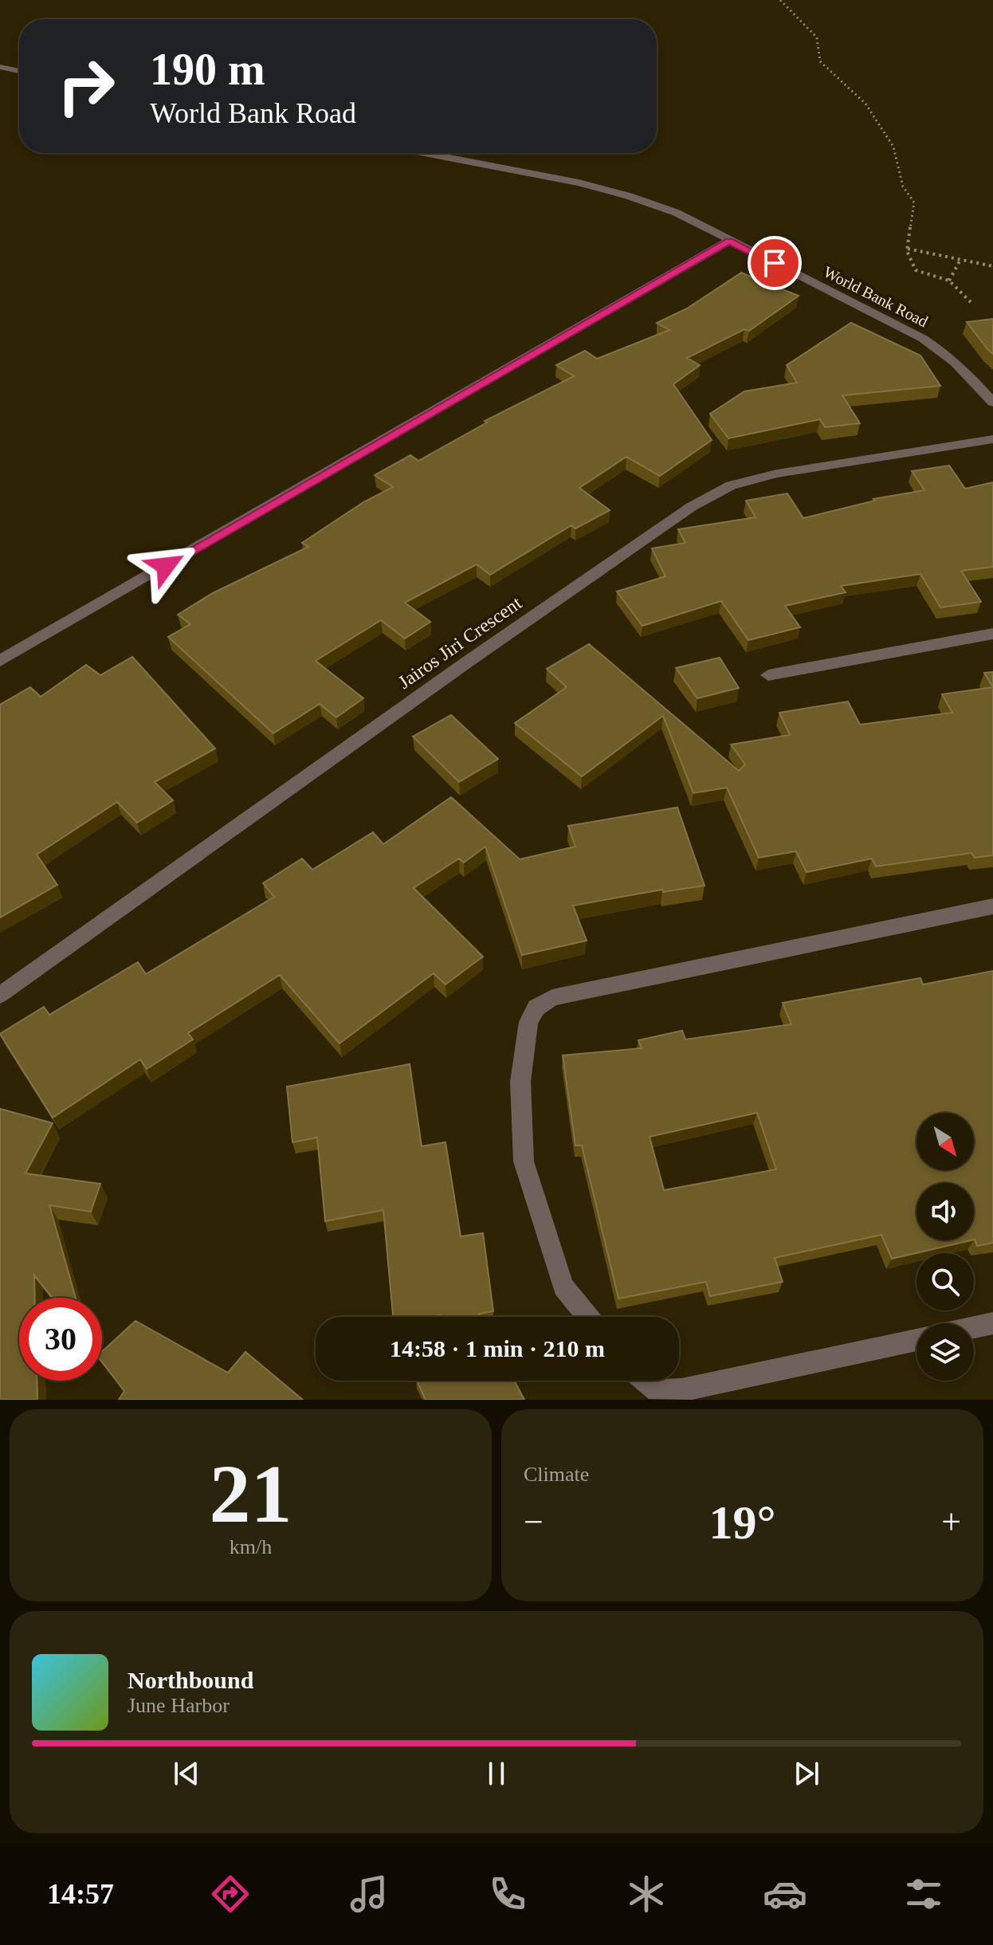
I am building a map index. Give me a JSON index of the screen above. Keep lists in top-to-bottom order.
{
  "streets": {
    "street": ["World Bank Road", "Jairos Jiri Crescent"]
  },
  "north": "bottom right",
  "page": {
    "turn": ["190 m", "World Bank Road"],
    "limit": "30",
    "trip": "14:58 · 1 min · 210 m",
    "tile": [
      ["21", "km/h"],
      "Climate"
    ],
    "heat": ["−", "19°", "+"],
    "song": ["Northbound", "June Harbor"],
    "tabs": "14:57"
  }
}
